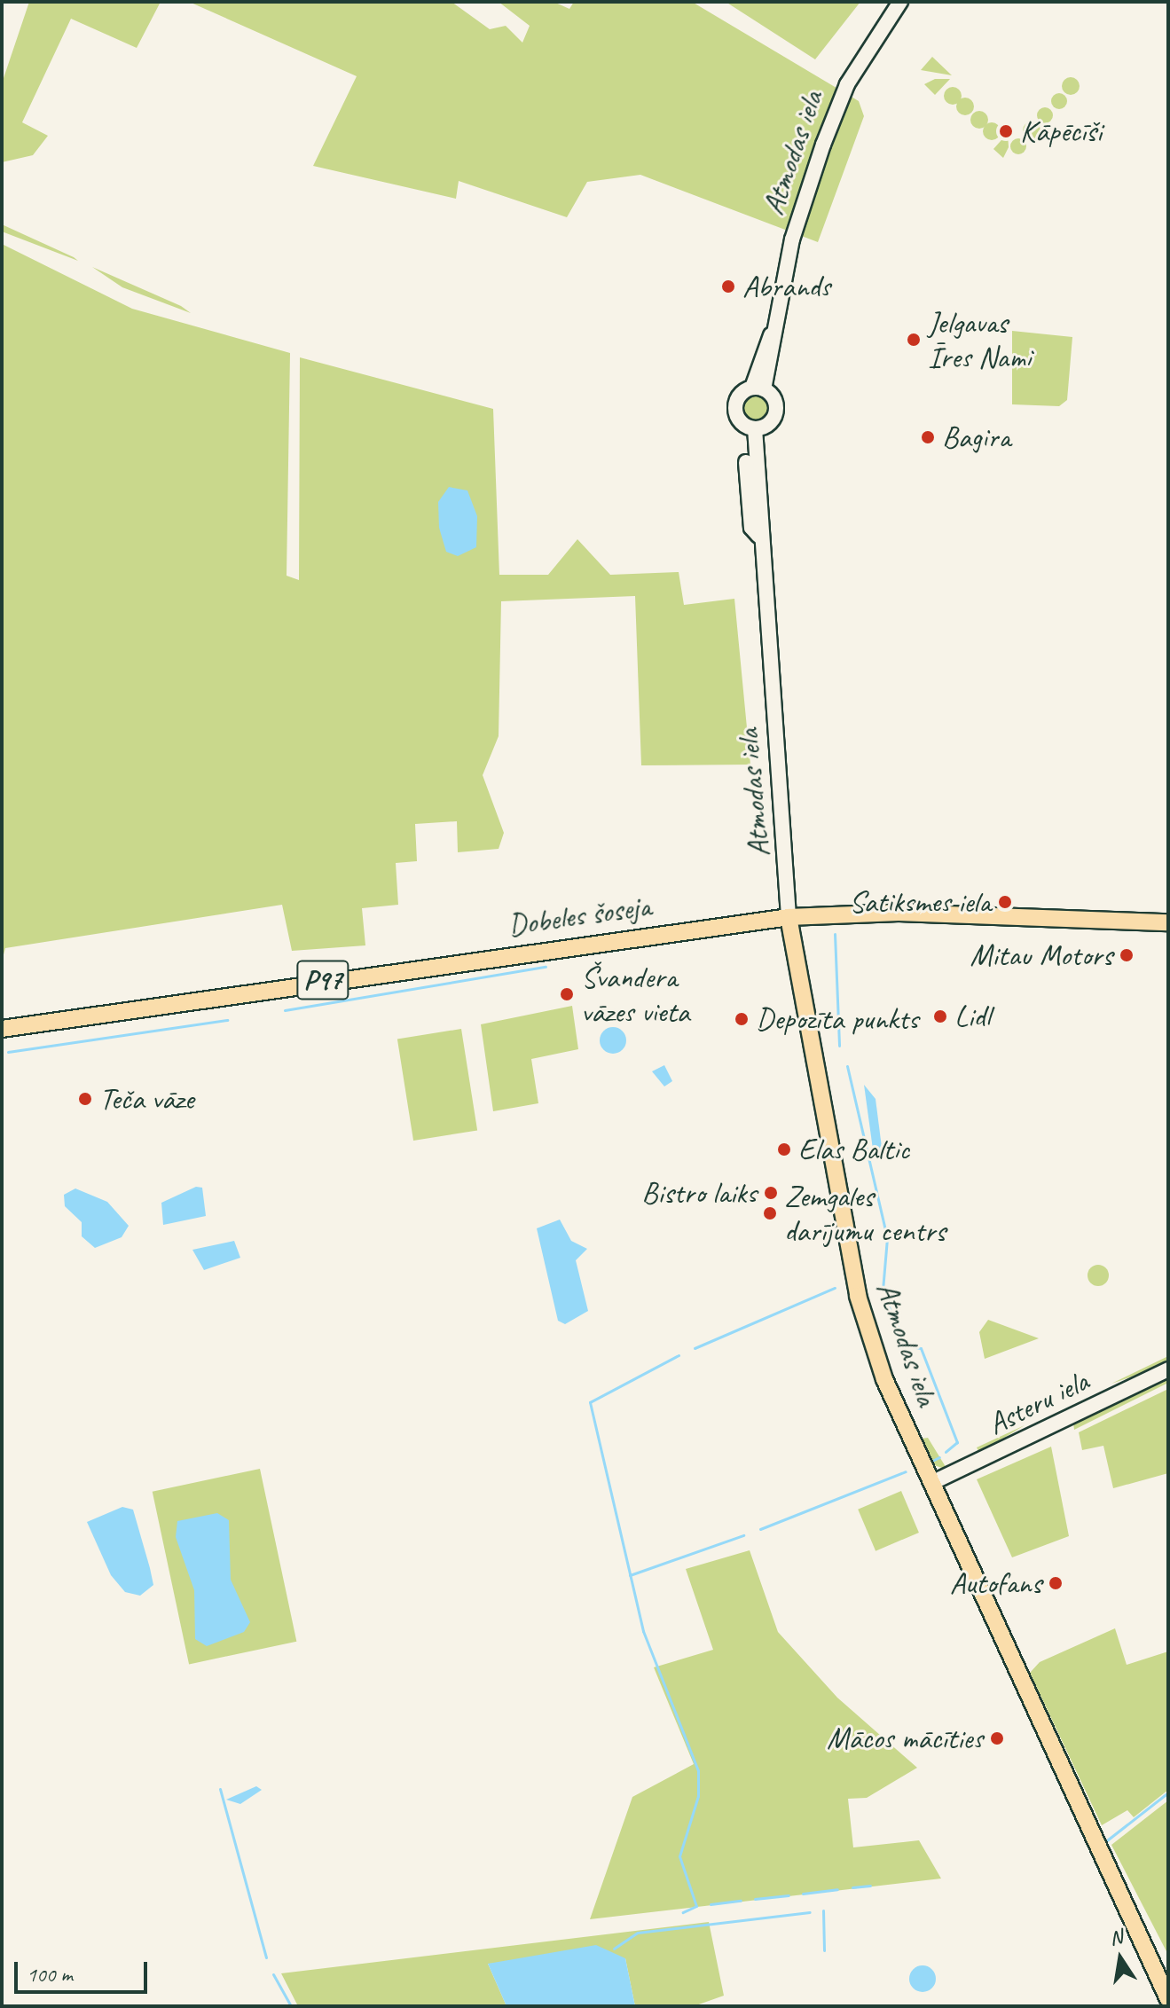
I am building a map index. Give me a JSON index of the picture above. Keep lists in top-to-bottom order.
{
  "streets": {
    "main road": [
      "Atmodas iela",
      "Dobeles šoseja",
      "P97",
      "Asteru iela"
    ]
  },
  "crossings": [
    ["Atmodas iela", "Dobeles šoseja"],
    ["Atmodas iela", "Asteru iela"]
  ],
  "places": [
    "Kāpēcīši",
    "Abrands",
    "Jelgavas Īres Nami",
    "Bagira",
    "Satiksmes iela",
    "Mitau Motors",
    "Švandera vāzes vieta",
    "Lidl",
    "Depozīta punkts",
    "Teča vāze",
    "Elas Baltic",
    "Bistro laiks",
    "Zemgales darījumu centrs",
    "Autofans",
    "Mācos mācīties"
  ],
  "scale_bar": "100 m",
  "north": "top"
}
